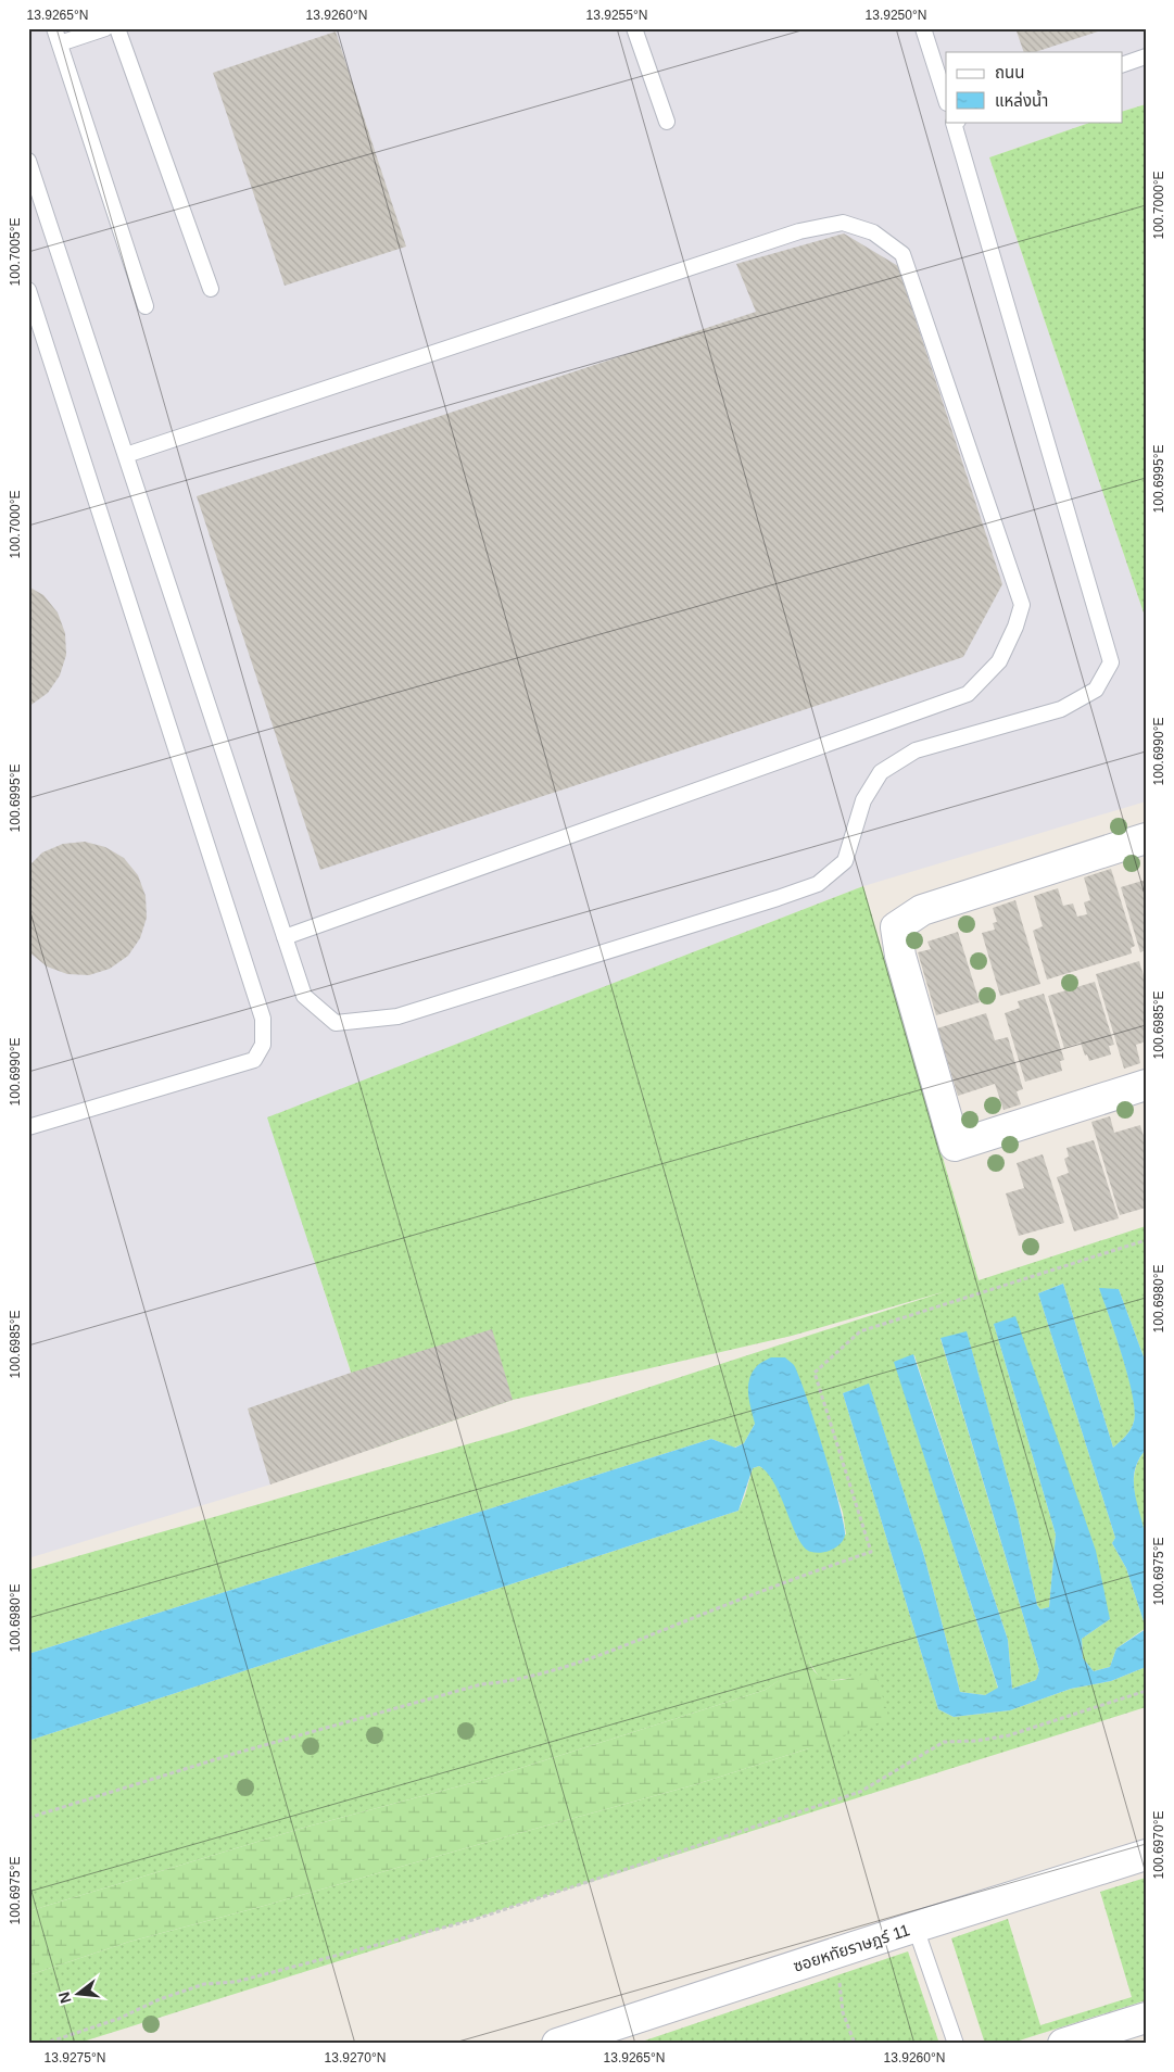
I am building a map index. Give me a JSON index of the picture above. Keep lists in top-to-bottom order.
{
  "streets": {
    "street": ["ซอยหทัยราษฎร์ 11"]
  },
  "legend": ["ถนน", "แหล่งน้ำ"],
  "north": "left",
  "coordinates": [
    "13.9265°N",
    "13.9260°N",
    "13.9255°N",
    "13.9250°N",
    "100.7000°E",
    "100.7005°E",
    "100.6995°E",
    "100.6990°E",
    "100.6985°E",
    "100.6980°E",
    "100.6975°E",
    "100.6970°E",
    "13.9275°N",
    "13.9270°N"
  ]
}
